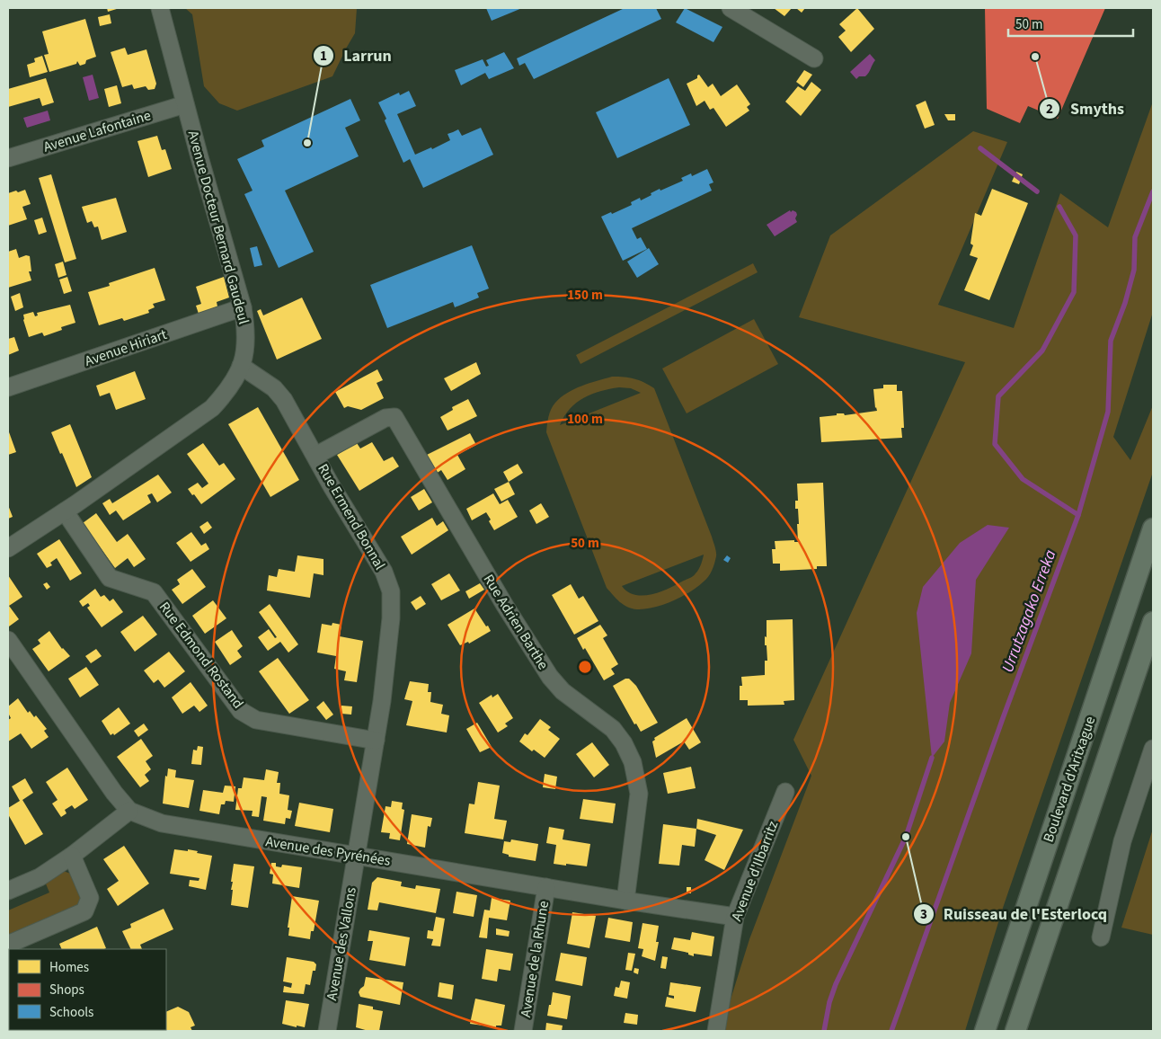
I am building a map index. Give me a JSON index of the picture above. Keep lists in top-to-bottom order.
{
  "streets": {
    "main road": ["Boulevard d'Aritxague"],
    "street": [
      "Avenue Lafontaine",
      "Avenue Docteur Bernard Gaudeul",
      "Avenue Hiriart",
      "Rue Ermend Bonnal",
      "Rue Adrien Barthe",
      "Rue Edmond Rostand",
      "Avenue des Pyrénées",
      "Avenue d'Ilbarritz",
      "Avenue des Vallons",
      "Avenue de la Rhune"
    ]
  },
  "crossings": [
    ["Avenue Lafontaine", "Avenue Docteur Bernard Gaudeul"],
    ["Avenue Docteur Bernard Gaudeul", "Avenue Hiriart"],
    ["Avenue Docteur Bernard Gaudeul", "Rue Ermend Bonnal"],
    ["Avenue Docteur Bernard Gaudeul", "Rue Edmond Rostand"],
    ["Rue Ermend Bonnal", "Rue Adrien Barthe"],
    ["Rue Ermend Bonnal", "Rue Edmond Rostand"],
    ["Rue Ermend Bonnal", "Avenue des Pyrénées"],
    ["Rue Ermend Bonnal", "Avenue des Vallons"],
    ["Rue Adrien Barthe", "Avenue des Pyrénées"],
    ["Avenue des Pyrénées", "Avenue d'Ilbarritz"],
    ["Avenue des Pyrénées", "Avenue des Vallons"],
    ["Avenue des Pyrénées", "Avenue de la Rhune"]
  ],
  "water": ["Urrutzagako Erreka"],
  "places": ["Smyths", "Larrun", "Ruisseau de l'Esterlocq"],
  "legend": ["Homes", "Shops", "Schools"],
  "scale_bar": "50 m",
  "rings": ["150 m", "100 m", "50 m"]
}
